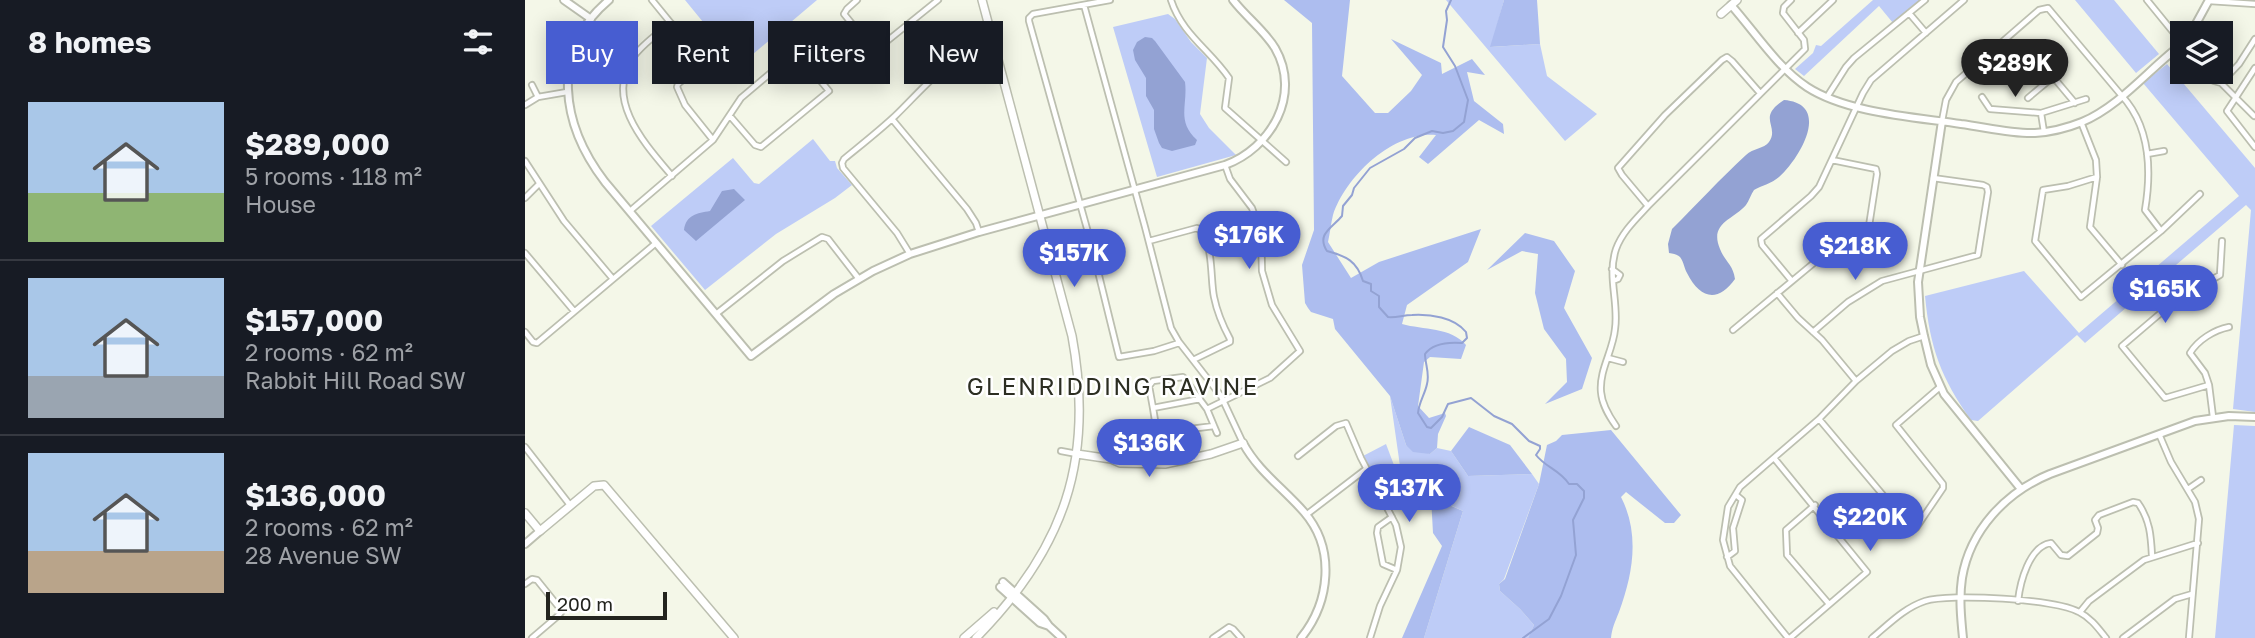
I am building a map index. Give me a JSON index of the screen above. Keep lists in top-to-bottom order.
{
  "districts": ["GLENRIDDING RAVINE"],
  "scale_bar": "200 m",
  "page": {
    "heading": "8 homes",
    "chip": [
      "Buy",
      "Rent",
      "Filters",
      "New"
    ],
    "price": [
      "$289K",
      "$176K",
      "$218K",
      "$157K",
      "$165K",
      "$136K",
      "$137K",
      "$220K"
    ],
    "list": [
      {
        "name": "$289,000",
        "note": "5 rooms · 118 m² · House"
      },
      {
        "name": "$157,000",
        "note": "2 rooms · 62 m² · Rabbit Hill Road SW"
      },
      {
        "name": "$136,000",
        "note": "2 rooms · 62 m² · 28 Avenue SW"
      }
    ],
    "scale": "200 m"
  }
}
